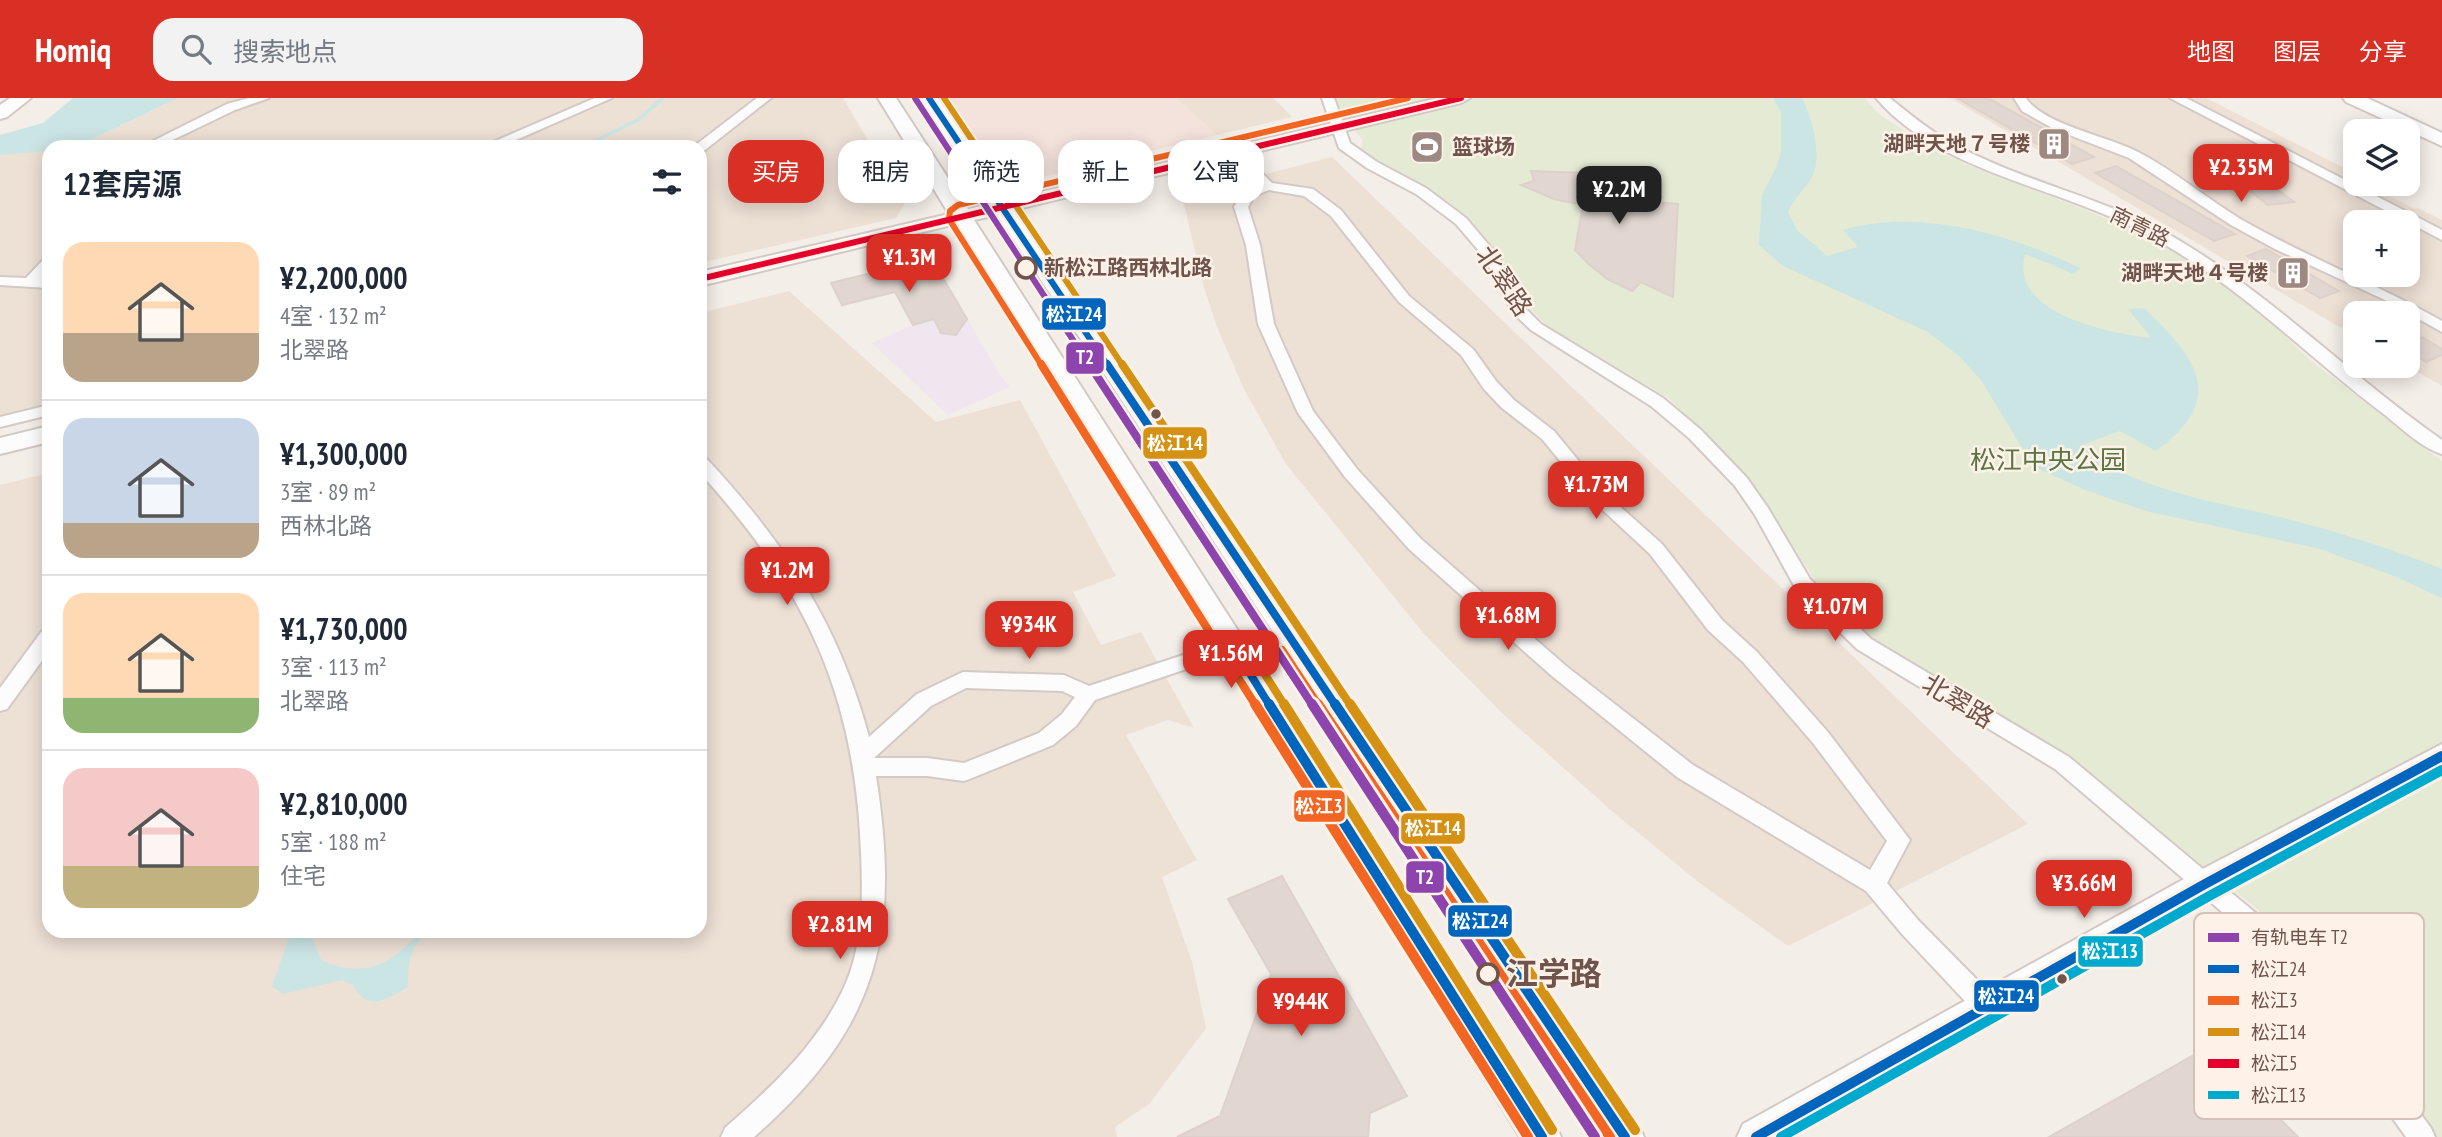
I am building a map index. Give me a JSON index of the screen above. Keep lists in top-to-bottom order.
{
  "streets": {
    "street": ["南青路", "北翠路"]
  },
  "parks": ["松江中央公园"],
  "places": {
    "building": ["湖畔天地７号楼", "湖畔天地４号楼"],
    "sports": ["篮球场"],
    "other": ["新松江路西林北路", "江学路"]
  },
  "lines": [
    "tram line T2",
    "transit line 松江24",
    "transit line 松江3",
    "transit line 松江14",
    "transit line 松江5",
    "transit line 松江13"
  ],
  "legend": [
    "有轨电车 T2",
    "松江24",
    "松江3",
    "松江14",
    "松江5",
    "松江13"
  ],
  "page": {
    "header": "Homiq",
    "search": "搜索地点",
    "nav": ["地图", "图层", "分享"],
    "map_buttons": ["+", "−"],
    "chip": [
      "买房",
      "租房",
      "筛选",
      "新上",
      "公寓"
    ],
    "heading": "12套房源",
    "price": [
      "¥2.35M",
      "¥2.2M",
      "¥1.3M",
      "¥1.73M",
      "¥1.2M",
      "¥1.07M",
      "¥1.68M",
      "¥934K",
      "¥1.56M",
      "¥3.66M",
      "¥2.81M",
      "¥944K"
    ],
    "list": [
      {
        "name": "¥2,200,000",
        "note": "4室 · 132 m² · 北翠路"
      },
      {
        "name": "¥1,300,000",
        "note": "3室 · 89 m² · 西林北路"
      },
      {
        "name": "¥1,730,000",
        "note": "3室 · 113 m² · 北翠路"
      },
      {
        "name": "¥2,810,000",
        "note": "5室 · 188 m² · 住宅"
      }
    ]
  }
}
